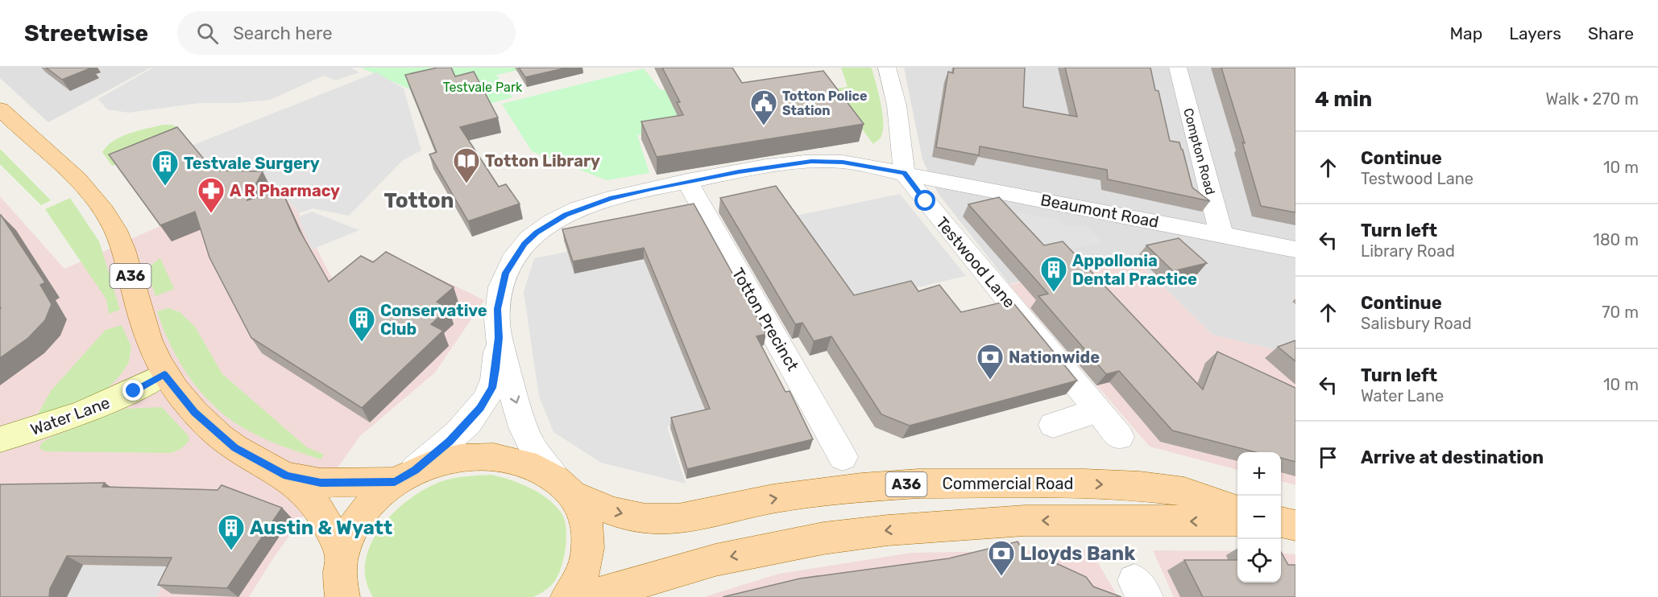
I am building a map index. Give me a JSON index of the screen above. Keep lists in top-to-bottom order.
{
  "streets": {
    "main road": ["A36", "Commercial Road"],
    "street": [
      "Compton Road",
      "Beaumont Road",
      "Testwood Lane",
      "Totton Precinct",
      "Water Lane"
    ]
  },
  "crossings": [
    ["Compton Road", "Beaumont Road"],
    ["Beaumont Road", "Testwood Lane"],
    ["Beaumont Road", "Totton Precinct"],
    ["A36", "Water Lane"],
    ["A36", "Commercial Road"]
  ],
  "districts": ["Totton"],
  "parks": ["Testvale Park"],
  "places": {
    "public building": ["Totton Police Station"],
    "library": ["Totton Library"],
    "building": [
      "Testvale Surgery",
      "Appollonia Dental Practice",
      "Conservative Club",
      "Austin & Wyatt"
    ],
    "pharmacy": ["A R Pharmacy"],
    "bank": ["Nationwide", "Lloyds Bank"]
  },
  "page": {
    "header": "Streetwise",
    "search": "Search here",
    "nav": ["Map", "Layers", "Share"],
    "heading": ["4 min", "Walk · 270 m"],
    "list": [
      ["Continue", "Testwood Lane", "10 m"],
      ["Turn left", "Library Road", "180 m"],
      ["Continue", "Salisbury Road", "70 m"],
      ["Turn left", "Water Lane", "10 m"],
      "Arrive at destination"
    ],
    "map_buttons": ["+", "−"]
  }
}
